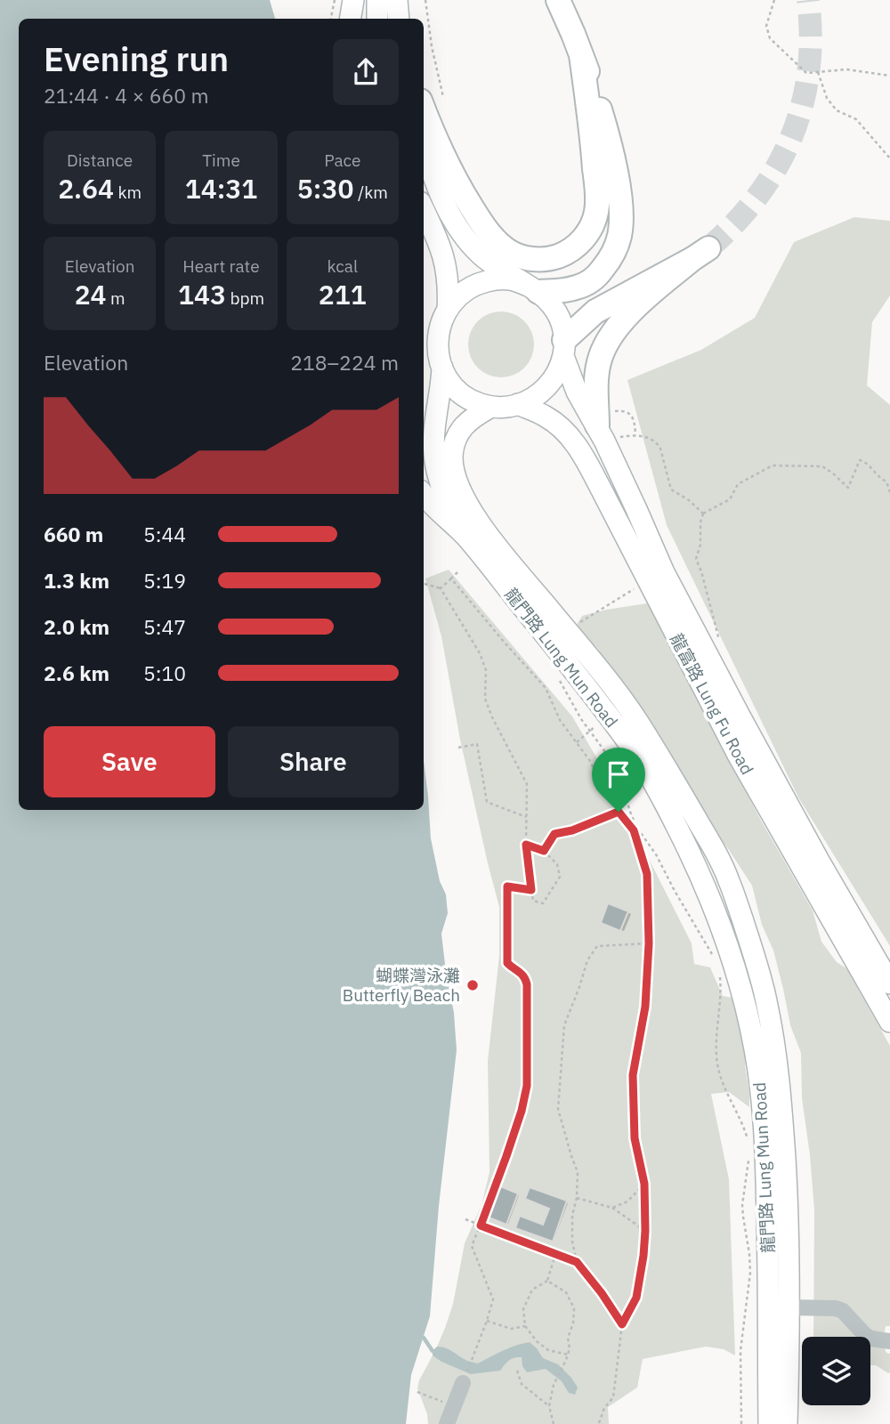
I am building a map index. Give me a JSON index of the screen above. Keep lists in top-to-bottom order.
{
  "streets": {
    "main road": ["龍門路 Lung Mun Road", "龍富路 Lung Fu Road"]
  },
  "places": ["蝴蝶灣泳灘 Butterfly Beach"],
  "page": {
    "heading": ["Evening run", "21:44 · 4 × 660 m"],
    "stats": [
      ["Distance", "2.64 km"],
      ["Time", "14:31"],
      ["Pace", "5:30 /km"],
      ["Elevation", "24 m"],
      ["Heart rate", "143 bpm"],
      ["kcal", "211"]
    ],
    "chart": ["Elevation", "218–224 m"],
    "list": [
      {
        "name": "660 m",
        "note": "5:44"
      },
      {
        "name": "1.3 km",
        "note": "5:19"
      },
      {
        "name": "2.0 km",
        "note": "5:47"
      },
      {
        "name": "2.6 km",
        "note": "5:10"
      }
    ],
    "buttons": ["Save", "Share"]
  }
}
